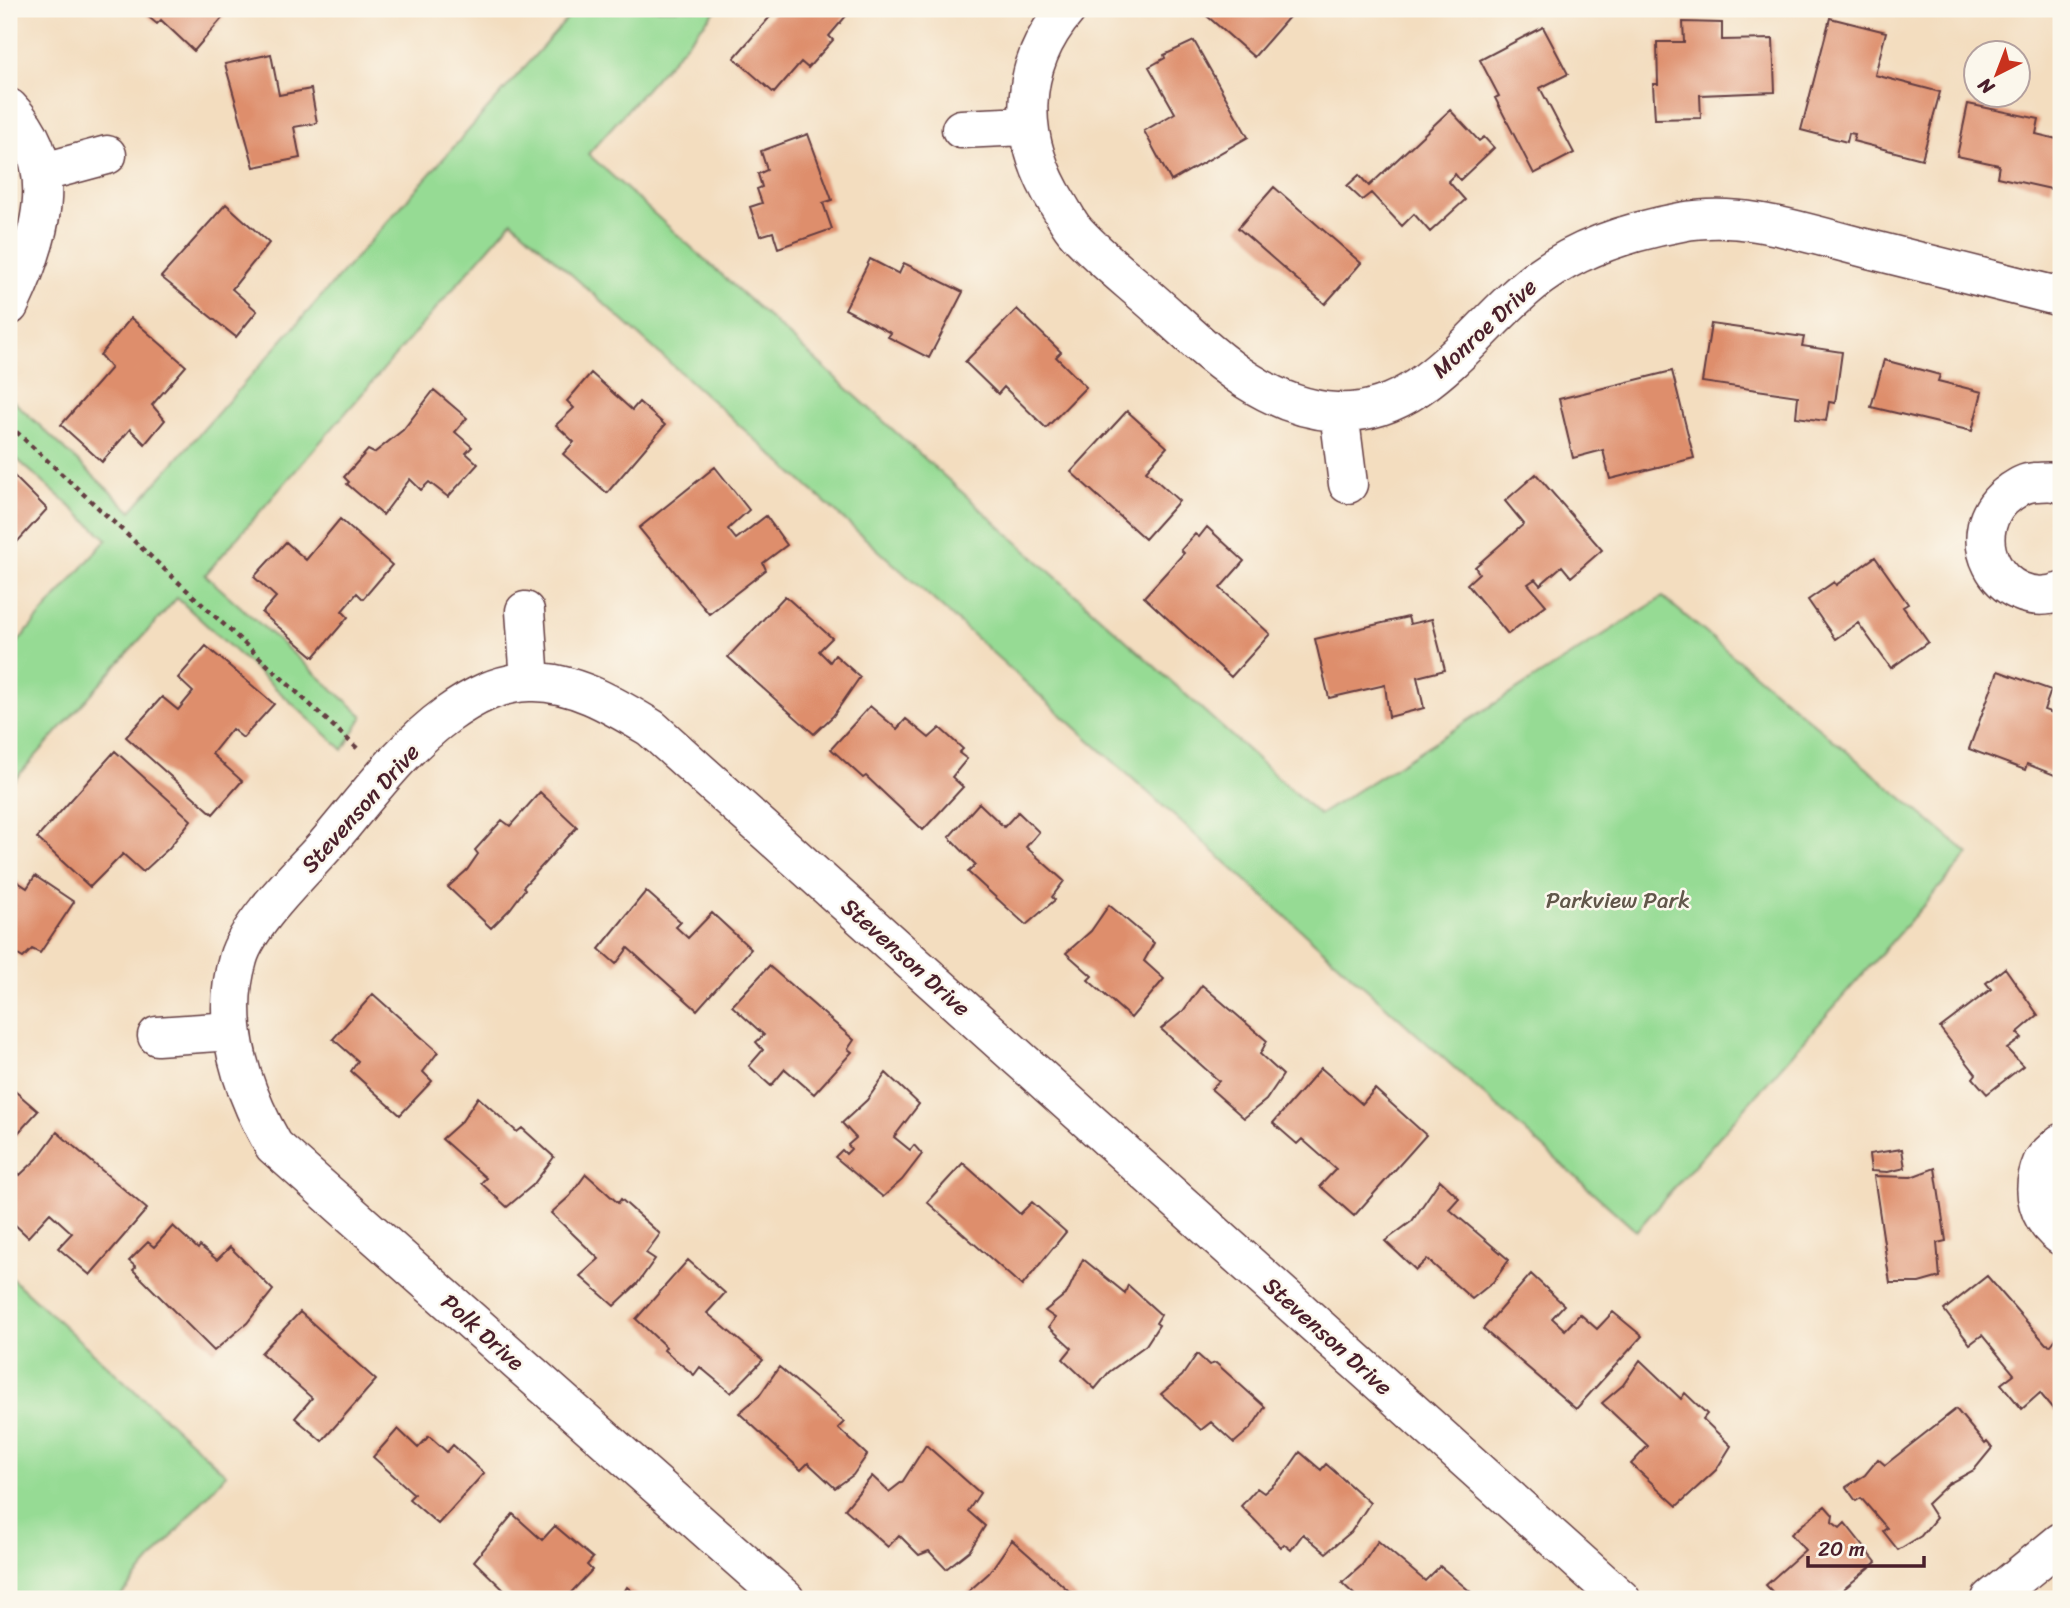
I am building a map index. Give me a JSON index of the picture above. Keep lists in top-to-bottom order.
{
  "streets": {
    "street": ["Monroe Drive", "Stevenson Drive", "Polk Drive"]
  },
  "crossings": [
    ["Stevenson Drive", "Polk Drive"]
  ],
  "parks": ["Parkview Park"],
  "scale_bar": "20 m",
  "north": "bottom left"
}
